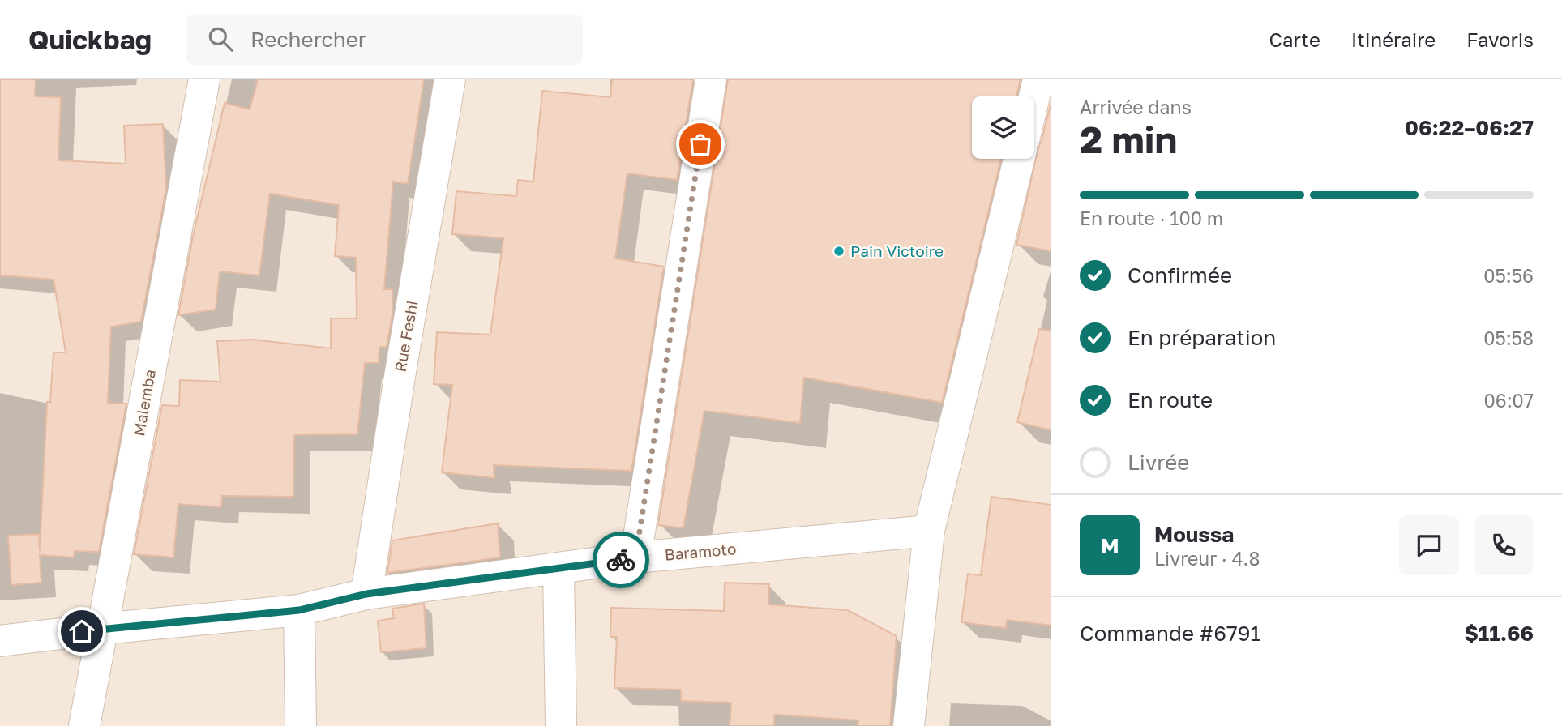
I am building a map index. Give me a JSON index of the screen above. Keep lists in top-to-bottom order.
{
  "streets": {
    "street": ["Rue Feshi", "Malemba", "Baramoto"]
  },
  "crossings": [
    ["Rue Feshi", "Baramoto"],
    ["Malemba", "Baramoto"]
  ],
  "places": ["Pain Victoire"],
  "page": {
    "header": "Quickbag",
    "search": "Rechercher",
    "nav": ["Carte", "Itinéraire", "Favoris"],
    "heading": ["2 min", "Arrivée dans", "06:22–06:27"],
    "panel": [
      "Moussa",
      "Livreur · 4.8",
      "Commande #6791",
      "$11.66"
    ],
    "bar": "En route · 100 m",
    "list": [
      ["Confirmée", "05:56"],
      ["En préparation", "05:58"],
      ["En route", "06:07"],
      "Livrée"
    ],
    "round": "M"
  }
}
